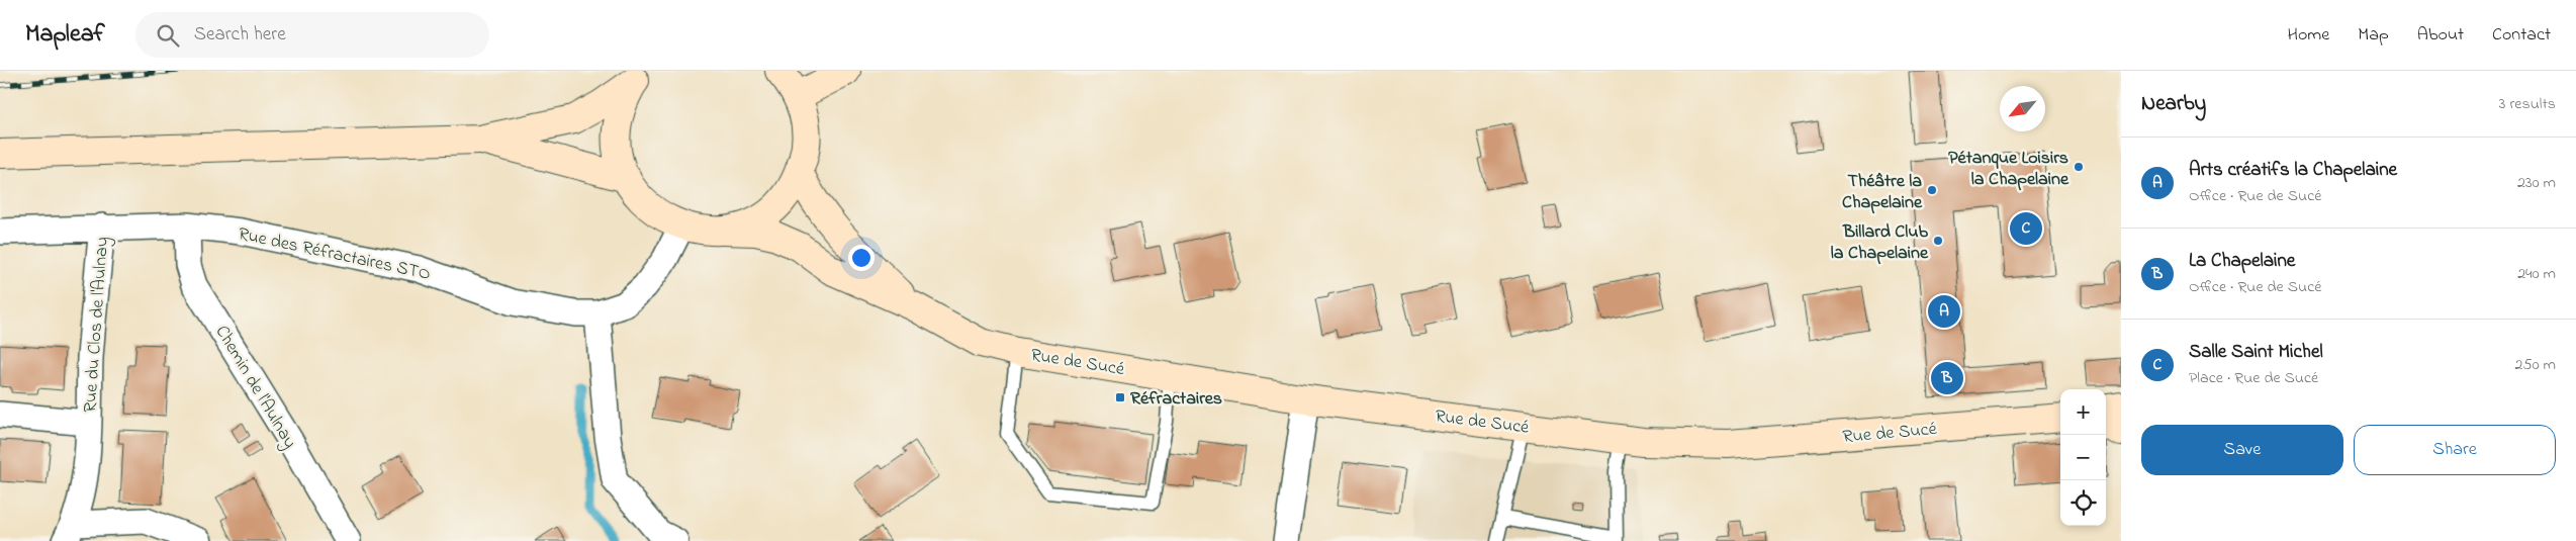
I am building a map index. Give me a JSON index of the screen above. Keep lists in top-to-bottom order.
{
  "streets": {
    "street": [
      "Rue des Réfractaires STO",
      "Rue du Clos de l'Aulnay",
      "Rue de Sucé",
      "Chemin de l'Aulnay"
    ]
  },
  "crossings": [
    ["Rue des Réfractaires STO", "Rue du Clos de l'Aulnay"],
    ["Rue des Réfractaires STO", "Rue de Sucé"],
    ["Rue des Réfractaires STO", "Chemin de l'Aulnay"]
  ],
  "places": {
    "other": ["Pétanque Loisirs la Chapelaine", "Théâtre la Chapelaine", "Billard Club la Chapelaine"],
    "transit": ["Réfractaires"]
  },
  "north": "bottom left",
  "page": {
    "header": "Mapleaf",
    "search": "Search here",
    "nav": [
      "Home",
      "Map",
      "About",
      "Contact"
    ],
    "heading": ["Nearby", "3 results"],
    "list": [
      {
        "mark": "A",
        "name": "Arts créatifs la Chapelaine",
        "note": "Office · Rue de Sucé",
        "value": "230 m"
      },
      {
        "mark": "B",
        "name": "La Chapelaine",
        "note": "Office · Rue de Sucé",
        "value": "240 m"
      },
      {
        "mark": "C",
        "name": "Salle Saint Michel",
        "note": "Place · Rue de Sucé",
        "value": "250 m"
      }
    ],
    "pins": ["C", "A", "B"],
    "map_buttons": ["+", "−"],
    "buttons": ["Save", "Share"]
  }
}
